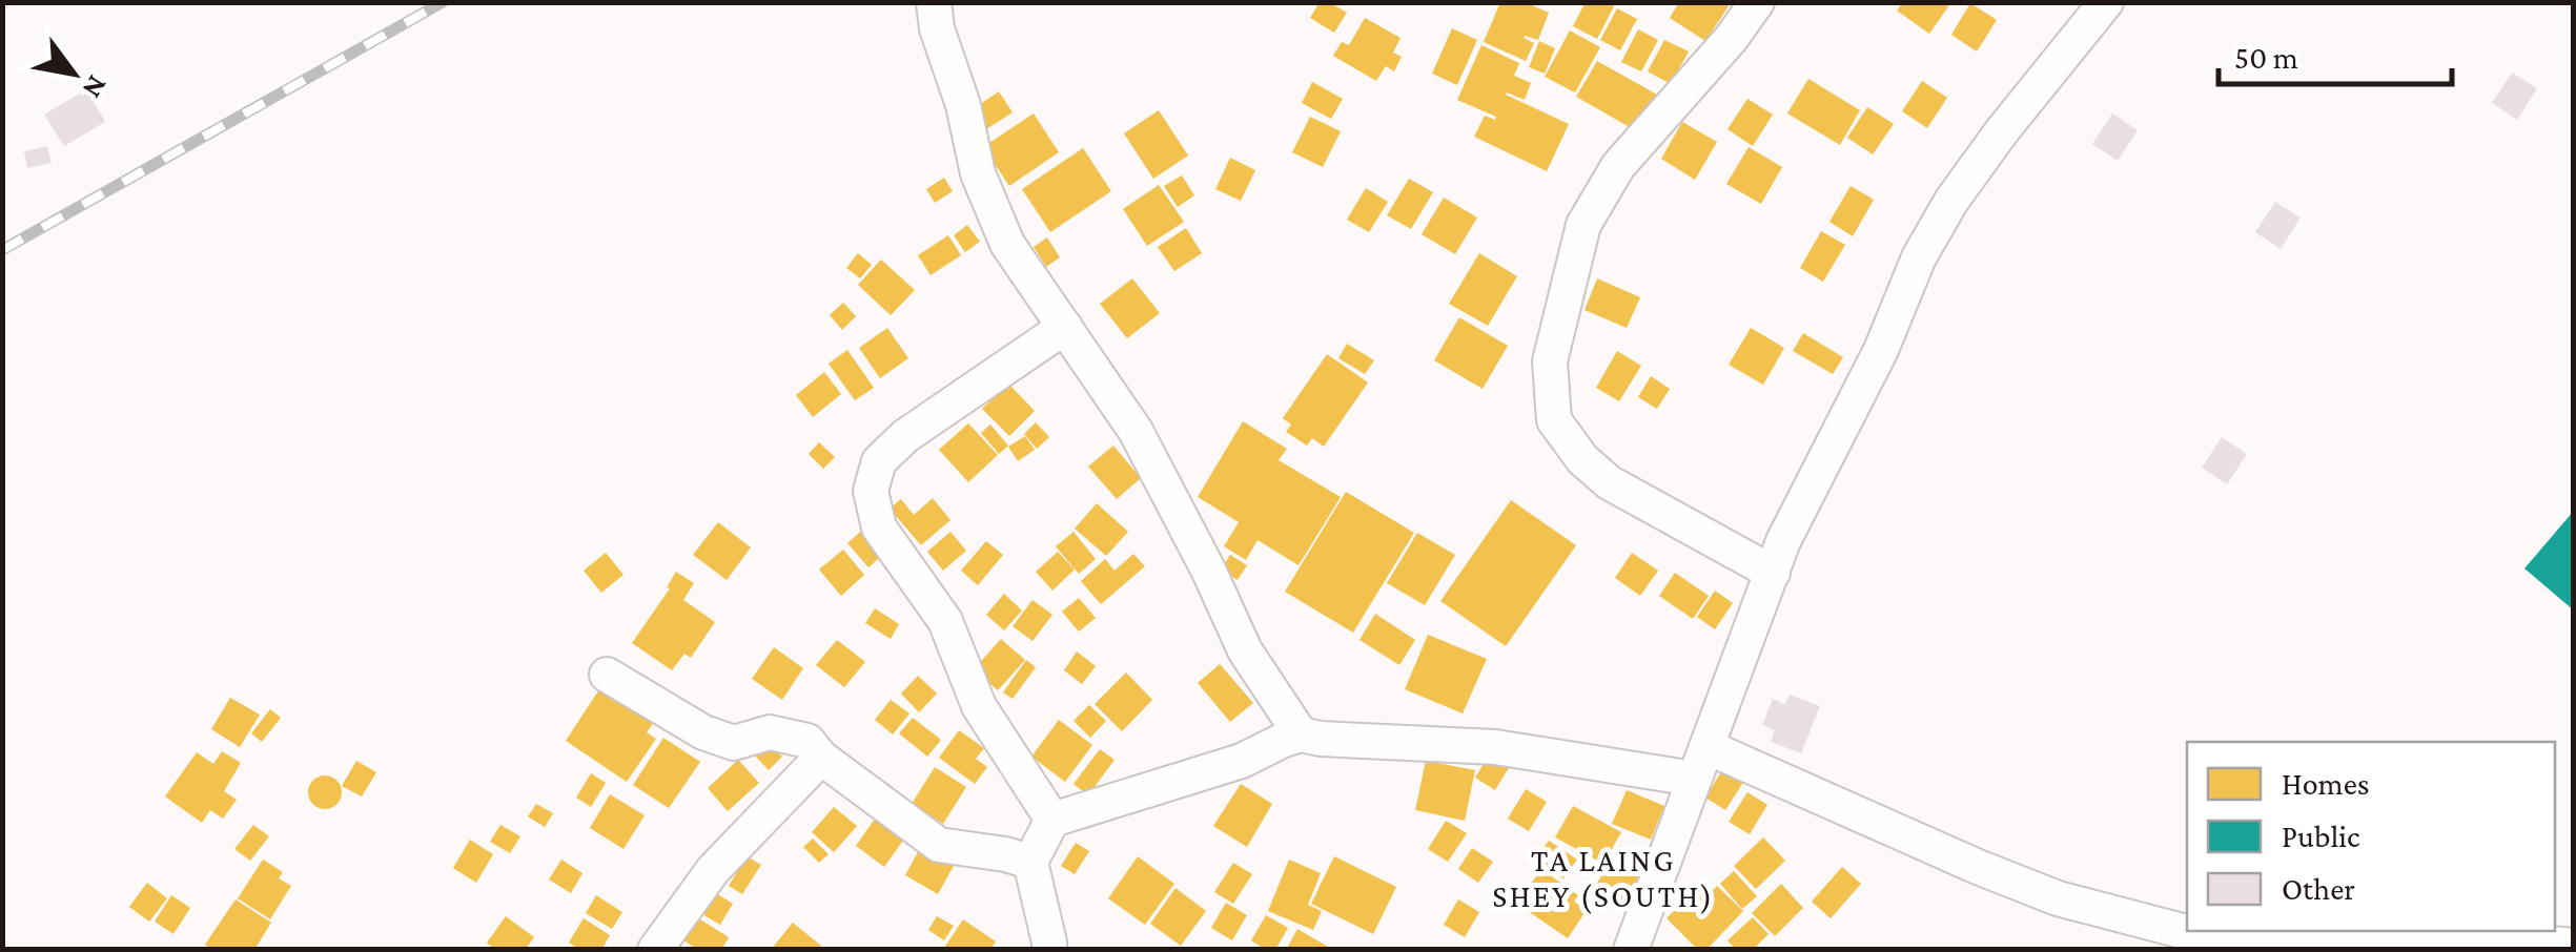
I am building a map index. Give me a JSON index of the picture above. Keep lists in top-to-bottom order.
{
  "districts": ["TA LAING SHEY (SOUTH)"],
  "legend": ["Homes", "Public", "Other"],
  "scale_bar": "50 m",
  "north": "bottom right"
}
